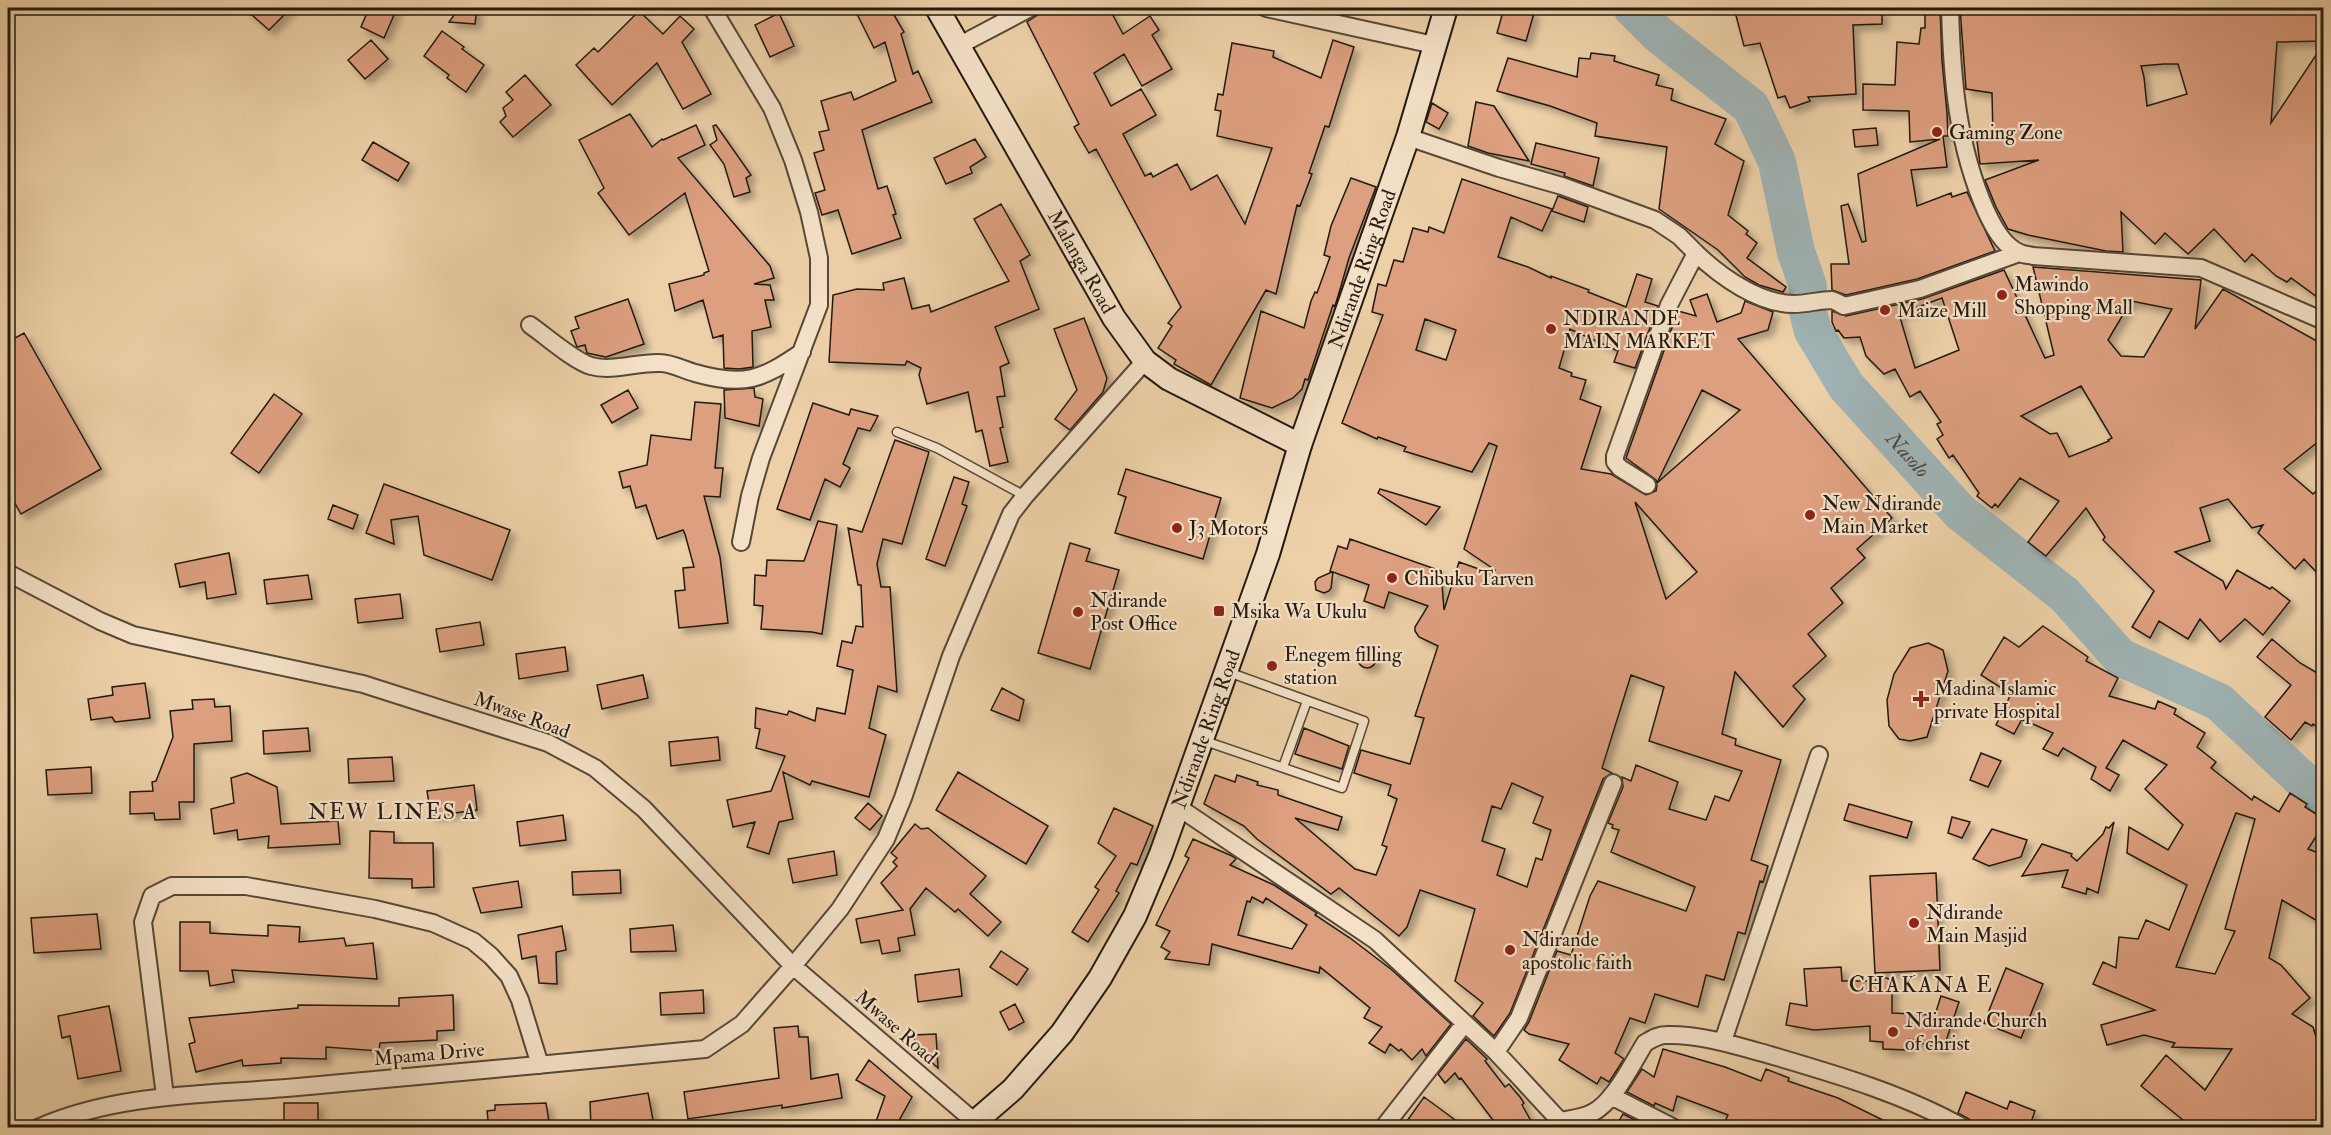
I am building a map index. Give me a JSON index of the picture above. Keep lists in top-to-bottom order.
{
  "streets": {
    "street": [
      "Malanga Road",
      "Ndirande Ring Road",
      "Mwase Road",
      "Mpama Drive"
    ]
  },
  "crossings": [
    ["Malanga Road", "Ndirande Ring Road"],
    ["Malanga Road", "Mpama Drive"],
    ["Ndirande Ring Road", "Mwase Road"],
    ["Mwase Road", "Mpama Drive"]
  ],
  "districts": ["NEW LINES A", "CHAKANA E"],
  "water": ["Nasolo"],
  "places": {
    "other": [
      "Gaming Zone",
      "Mawindo Shopping Mall",
      "Maize Mill",
      "NDIRANDE MAIN MARKET",
      "New Ndirande Main Market",
      "J3 Motors",
      "Chibuku Tarven",
      "Ndirande Post Office",
      "Enegem filling station",
      "Ndirande Main Masjid",
      "Ndirande apostolic faith",
      "Ndirande Church of christ"
    ],
    "transit": ["Msika Wa Ukulu"],
    "health": ["Madina Islamic private Hospital"]
  }
}
